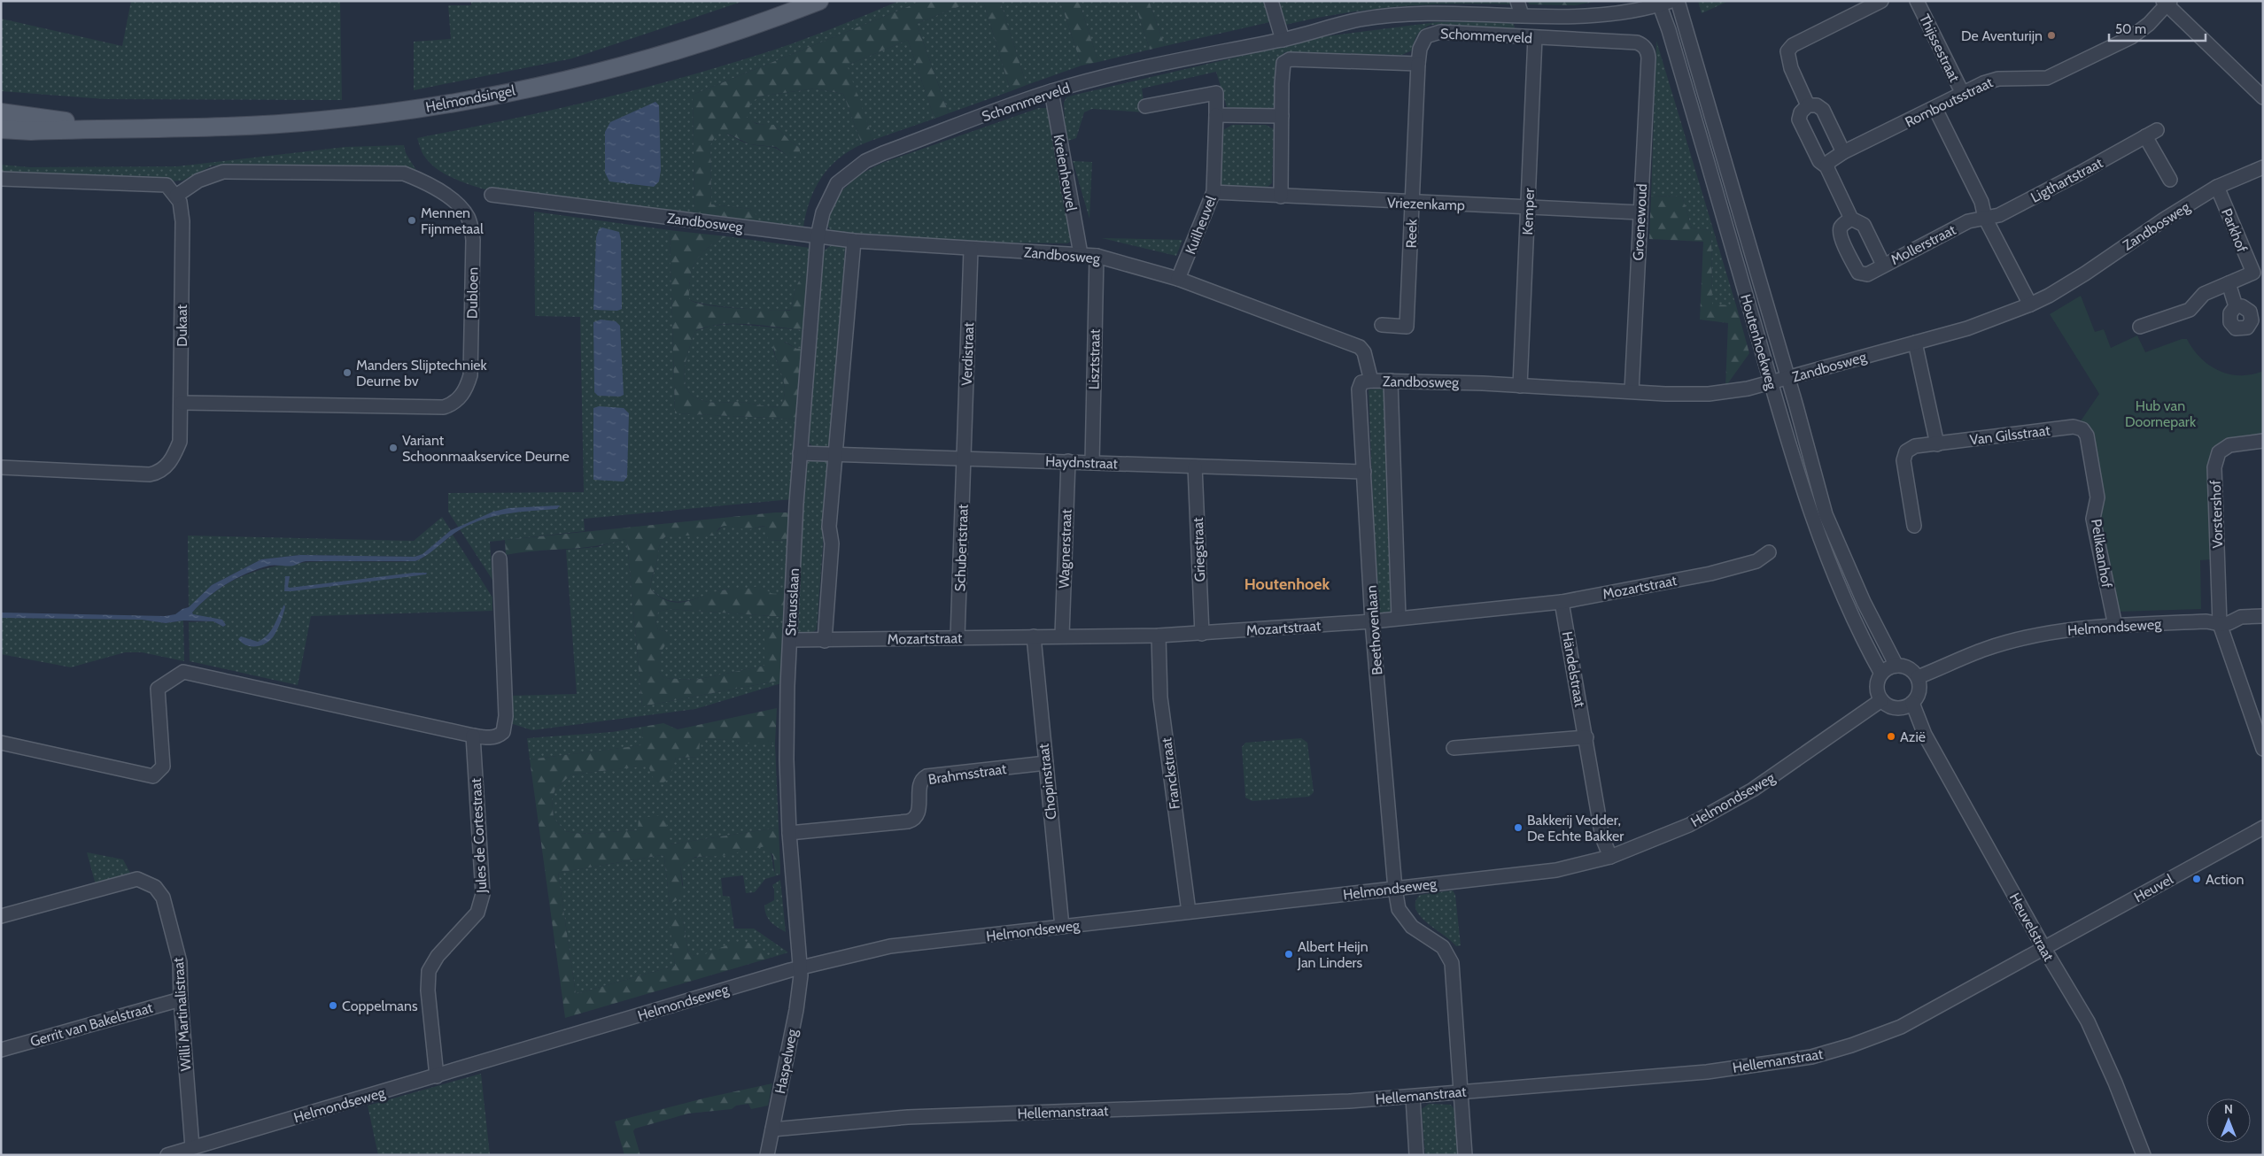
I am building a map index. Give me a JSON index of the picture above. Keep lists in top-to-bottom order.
{
  "streets": {
    "main road": ["Helmondsingel"],
    "street": [
      "Schommerveld",
      "Thijssestraat",
      "Romboutsstraat",
      "Kreienheuvel",
      "Ligthartstraat",
      "Vriezenkamp",
      "Kemper",
      "Zandbosweg",
      "Groenewoud",
      "Kuilheuvel",
      "Parkhof",
      "Reek",
      "Mollerstraat",
      "Dubloen",
      "Dukaat",
      "Houtenhoekweg",
      "Verdistraat",
      "Lisztstraat",
      "Van Gilsstraat",
      "Haydnstraat",
      "Vorstershof",
      "Schubertstraat",
      "Wagnerstraat",
      "Griegstraat",
      "Pelikaanhof",
      "Mozartstraat",
      "Strausslaan",
      "Helmondseweg",
      "Beethovenlaan",
      "Händelstraat",
      "Brahmsstraat",
      "Franckstraat",
      "Chopinstraat",
      "Jules de Cortestraat",
      "Heuvel",
      "Heuvelstraat",
      "Willi Martinalistraat",
      "Gerrit van Bakelstraat",
      "Hellemanstraat",
      "Haspelweg"
    ]
  },
  "crossings": [
    ["Schommerveld", "Kreienheuvel"],
    ["Schommerveld", "Kemper"],
    ["Schommerveld", "Zandbosweg"],
    ["Schommerveld", "Groenewoud"],
    ["Schommerveld", "Reek"],
    ["Schommerveld", "Houtenhoekweg"],
    ["Schommerveld", "Strausslaan"],
    ["Thijssestraat", "Romboutsstraat"],
    ["Kreienheuvel", "Zandbosweg"],
    ["Ligthartstraat", "Mollerstraat"],
    ["Vriezenkamp", "Kemper"],
    ["Vriezenkamp", "Groenewoud"],
    ["Vriezenkamp", "Kuilheuvel"],
    ["Vriezenkamp", "Reek"],
    ["Kemper", "Zandbosweg"],
    ["Zandbosweg", "Groenewoud"],
    ["Zandbosweg", "Kuilheuvel"],
    ["Zandbosweg", "Parkhof"],
    ["Zandbosweg", "Houtenhoekweg"],
    ["Zandbosweg", "Verdistraat"],
    ["Zandbosweg", "Lisztstraat"],
    ["Zandbosweg", "Strausslaan"],
    ["Zandbosweg", "Beethovenlaan"],
    ["Dubloen", "Dukaat"],
    ["Houtenhoekweg", "Helmondseweg"],
    ["Houtenhoekweg", "Heuvelstraat"],
    ["Verdistraat", "Haydnstraat"],
    ["Verdistraat", "Schubertstraat"],
    ["Lisztstraat", "Haydnstraat"],
    ["Van Gilsstraat", "Pelikaanhof"],
    ["Haydnstraat", "Schubertstraat"],
    ["Haydnstraat", "Wagnerstraat"],
    ["Haydnstraat", "Griegstraat"],
    ["Haydnstraat", "Strausslaan"],
    ["Haydnstraat", "Beethovenlaan"],
    ["Vorstershof", "Helmondseweg"],
    ["Schubertstraat", "Mozartstraat"],
    ["Wagnerstraat", "Mozartstraat"],
    ["Griegstraat", "Mozartstraat"],
    ["Pelikaanhof", "Helmondseweg"],
    ["Mozartstraat", "Strausslaan"],
    ["Mozartstraat", "Beethovenlaan"],
    ["Mozartstraat", "Händelstraat"],
    ["Mozartstraat", "Franckstraat"],
    ["Mozartstraat", "Chopinstraat"],
    ["Strausslaan", "Helmondseweg"],
    ["Strausslaan", "Brahmsstraat"],
    ["Strausslaan", "Haspelweg"],
    ["Helmondseweg", "Beethovenlaan"],
    ["Helmondseweg", "Händelstraat"],
    ["Helmondseweg", "Franckstraat"],
    ["Helmondseweg", "Chopinstraat"],
    ["Helmondseweg", "Jules de Cortestraat"],
    ["Helmondseweg", "Heuvelstraat"],
    ["Helmondseweg", "Willi Martinalistraat"],
    ["Helmondseweg", "Haspelweg"],
    ["Beethovenlaan", "Hellemanstraat"],
    ["Brahmsstraat", "Chopinstraat"],
    ["Heuvel", "Heuvelstraat"],
    ["Heuvel", "Hellemanstraat"],
    ["Heuvelstraat", "Hellemanstraat"],
    ["Willi Martinalistraat", "Gerrit van Bakelstraat"],
    ["Hellemanstraat", "Haspelweg"]
  ],
  "districts": ["Houtenhoek"],
  "parks": ["Hub van Doornepark"],
  "places": [
    "De Aventurijn",
    "Mennen Fijnmetaal",
    "Manders Slijptechniek Deurne bv",
    "Variant Schoonmaakservice Deurne",
    "Azië",
    "Bakkerij Vedder, De Echte Bakker",
    "Action",
    "Albert Heijn Jan Linders",
    "Coppelmans"
  ],
  "scale_bar": "50 m",
  "north": "top"
}
